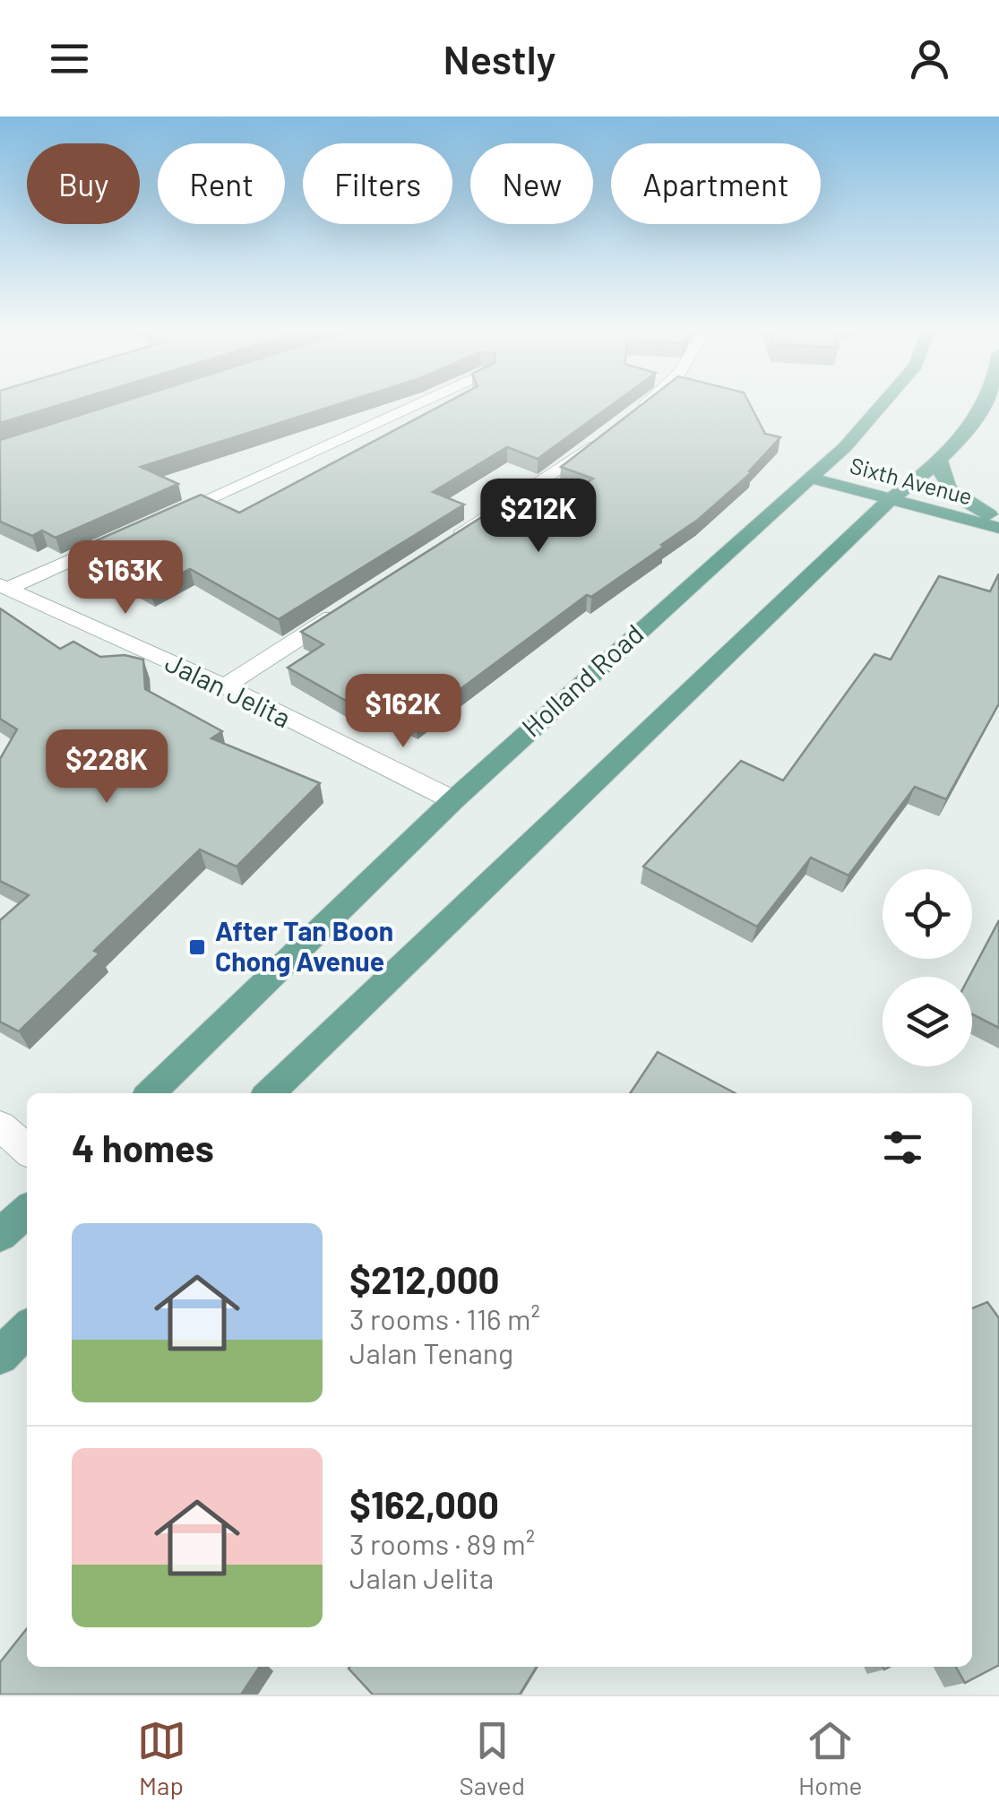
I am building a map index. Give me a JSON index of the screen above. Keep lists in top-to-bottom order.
{
  "streets": {
    "main road": ["Sixth Avenue", "Holland Road"],
    "street": ["Jalan Jelita"]
  },
  "crossings": [
    ["Sixth Avenue", "Holland Road"],
    ["Holland Road", "Jalan Jelita"]
  ],
  "places": {
    "transit": ["After Tan Boon Chong Avenue"]
  },
  "page": {
    "header": "Nestly",
    "chip": [
      "Buy",
      "Rent",
      "Filters",
      "New",
      "Apartment"
    ],
    "price": [
      "$212K",
      "$163K",
      "$162K",
      "$228K"
    ],
    "heading": "4 homes",
    "list": [
      {
        "name": "$212,000",
        "note": "3 rooms · 116 m² · Jalan Tenang"
      },
      {
        "name": "$162,000",
        "note": "3 rooms · 89 m² · Jalan Jelita"
      }
    ],
    "tabs": ["Map", "Saved", "Home"]
  }
}
